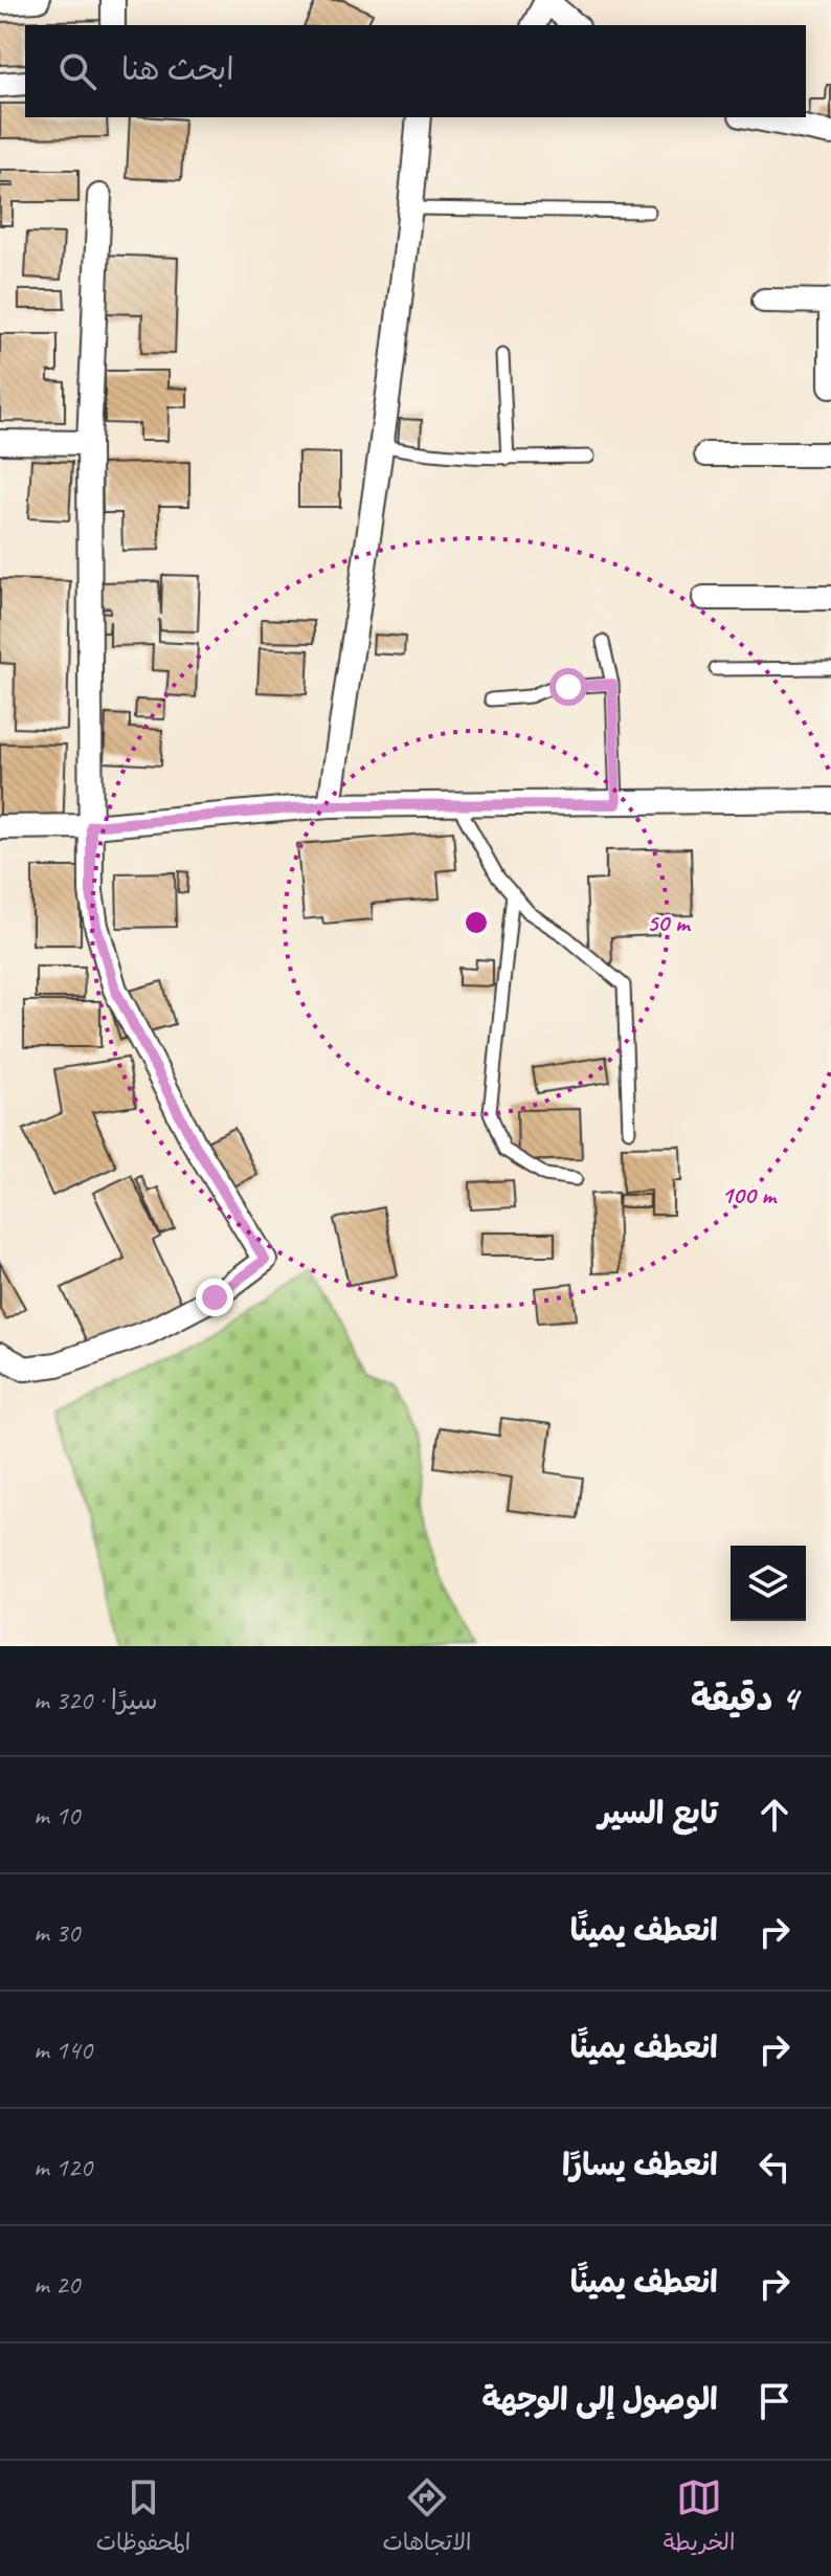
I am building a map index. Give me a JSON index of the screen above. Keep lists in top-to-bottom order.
{
  "page": {
    "search": "ابحث هنا",
    "heading": ["4 دقيقة", "سيرًا · 320 m"],
    "list": [
      ["تابع السير", "10 m"],
      ["انعطف يمينًا", "30 m"],
      ["انعطف يمينًا", "140 m"],
      ["انعطف يسارًا", "120 m"],
      ["انعطف يمينًا", "20 m"],
      "الوصول إلى الوجهة"
    ],
    "nav": ["الخريطة", "الاتجاهات", "المحفوظات"]
  },
  "rings": ["50 m", "100 m"]
}
